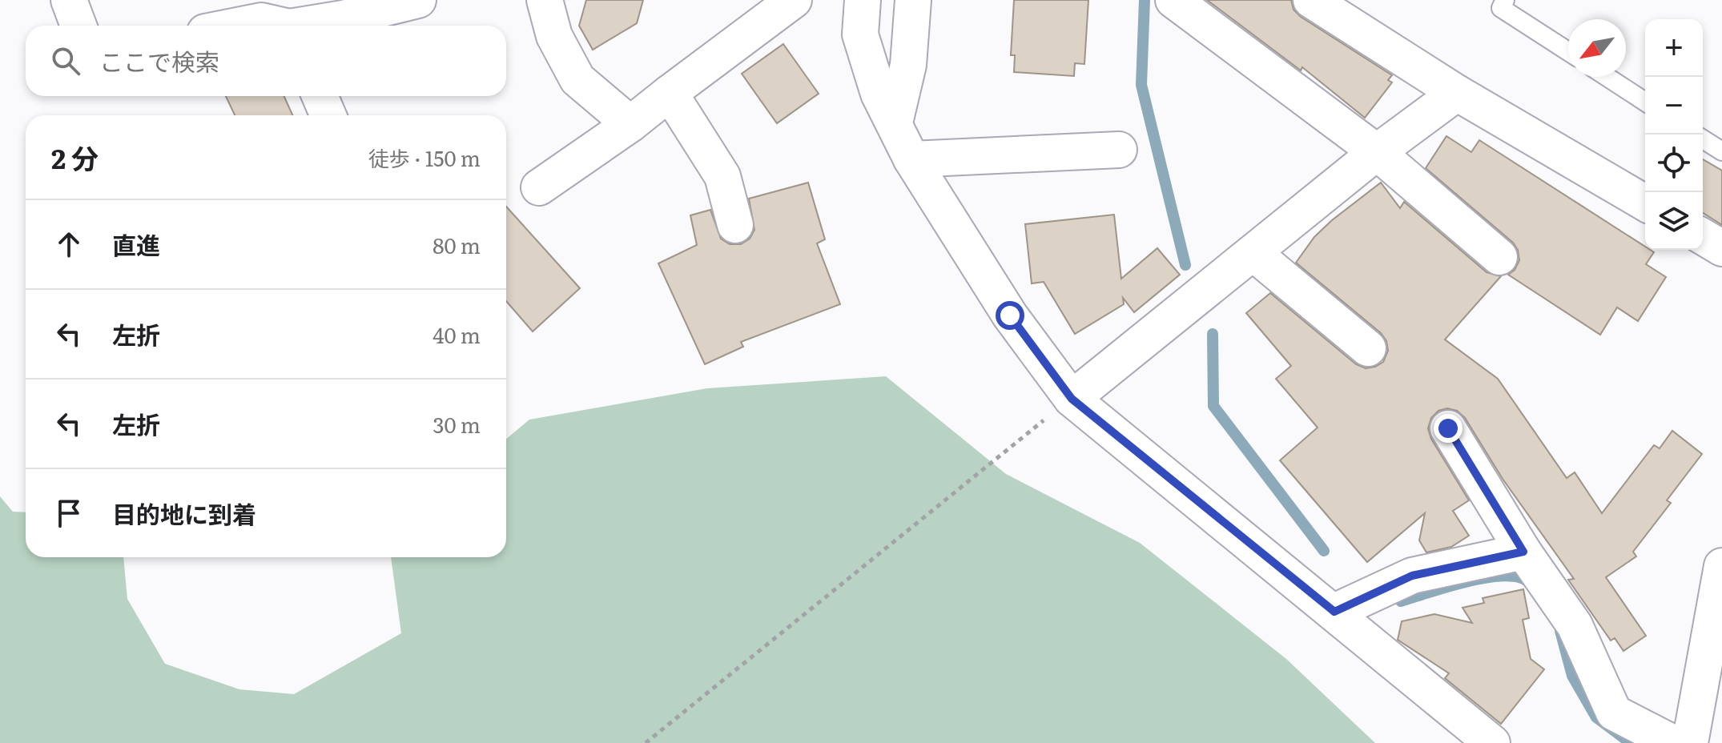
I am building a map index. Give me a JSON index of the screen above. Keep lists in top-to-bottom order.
{
  "north": "bottom left",
  "page": {
    "map_buttons": ["+", "−"],
    "search": "ここで検索",
    "heading": ["2 分", "徒歩 · 150 m"],
    "list": [
      ["直進", "80 m"],
      ["左折", "40 m"],
      ["左折", "30 m"],
      "目的地に到着"
    ]
  }
}
